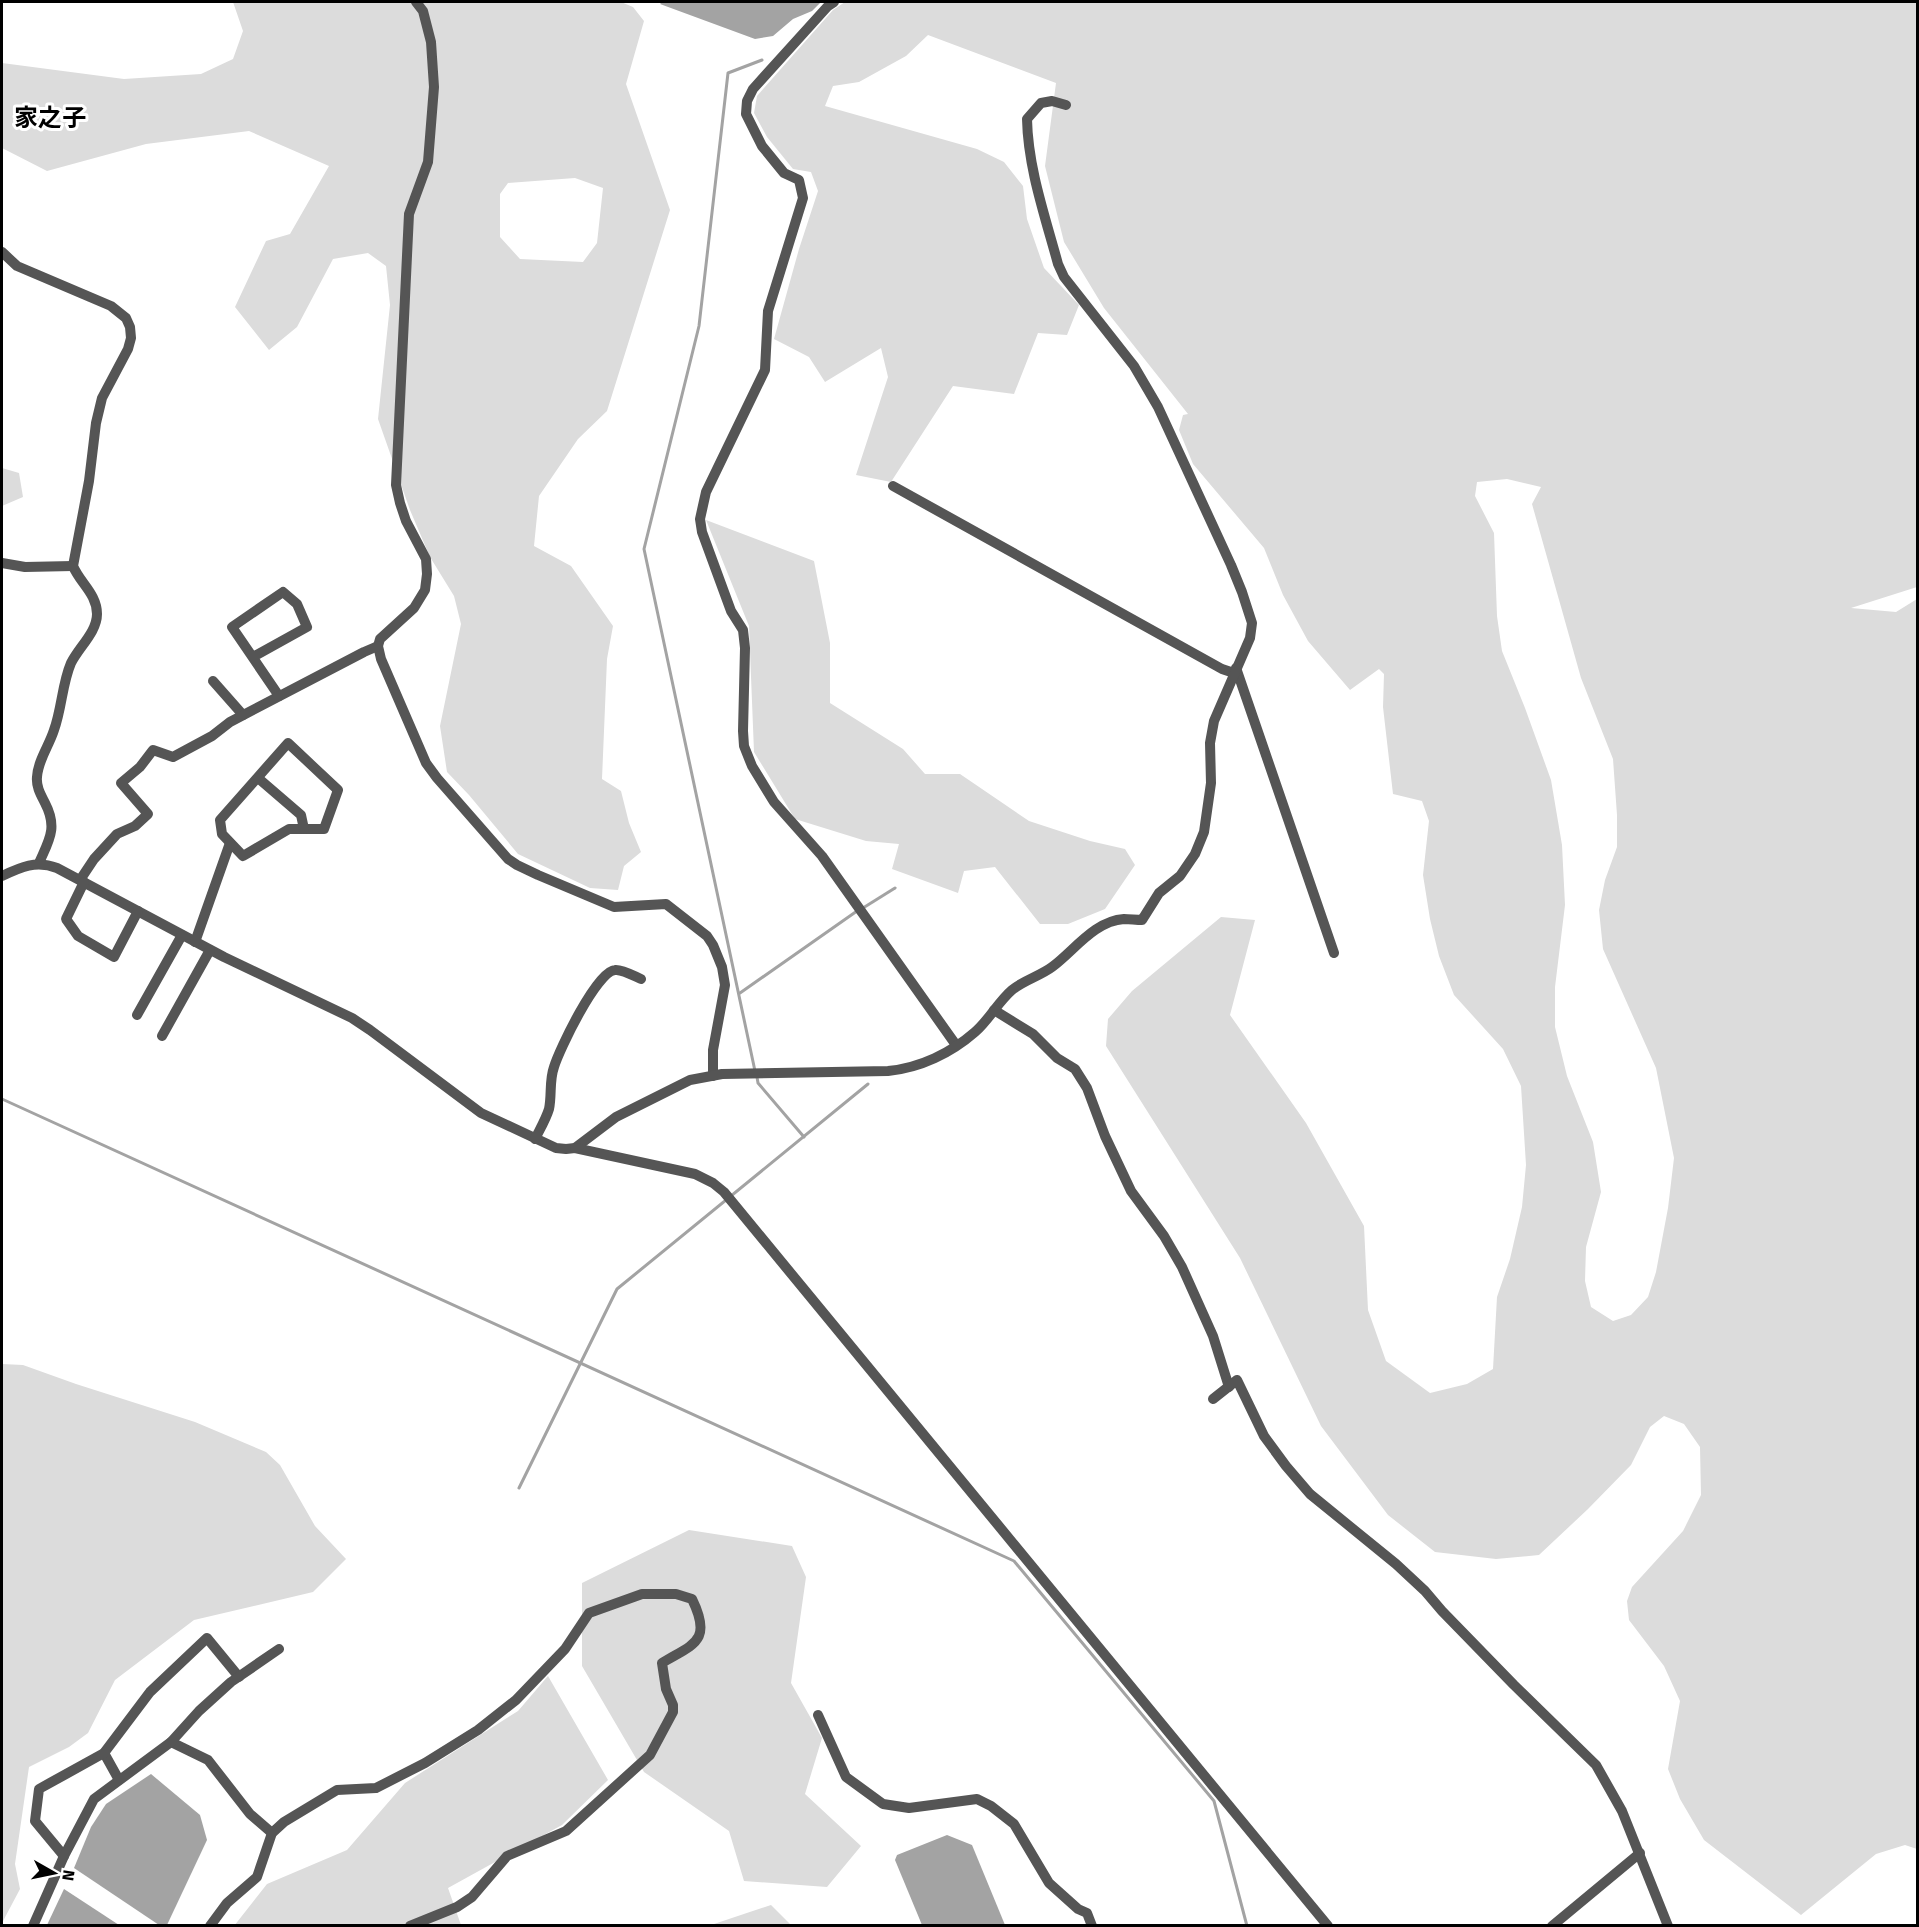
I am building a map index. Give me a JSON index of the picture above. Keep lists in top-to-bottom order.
{
  "districts": ["家之子"],
  "north": "right"
}
